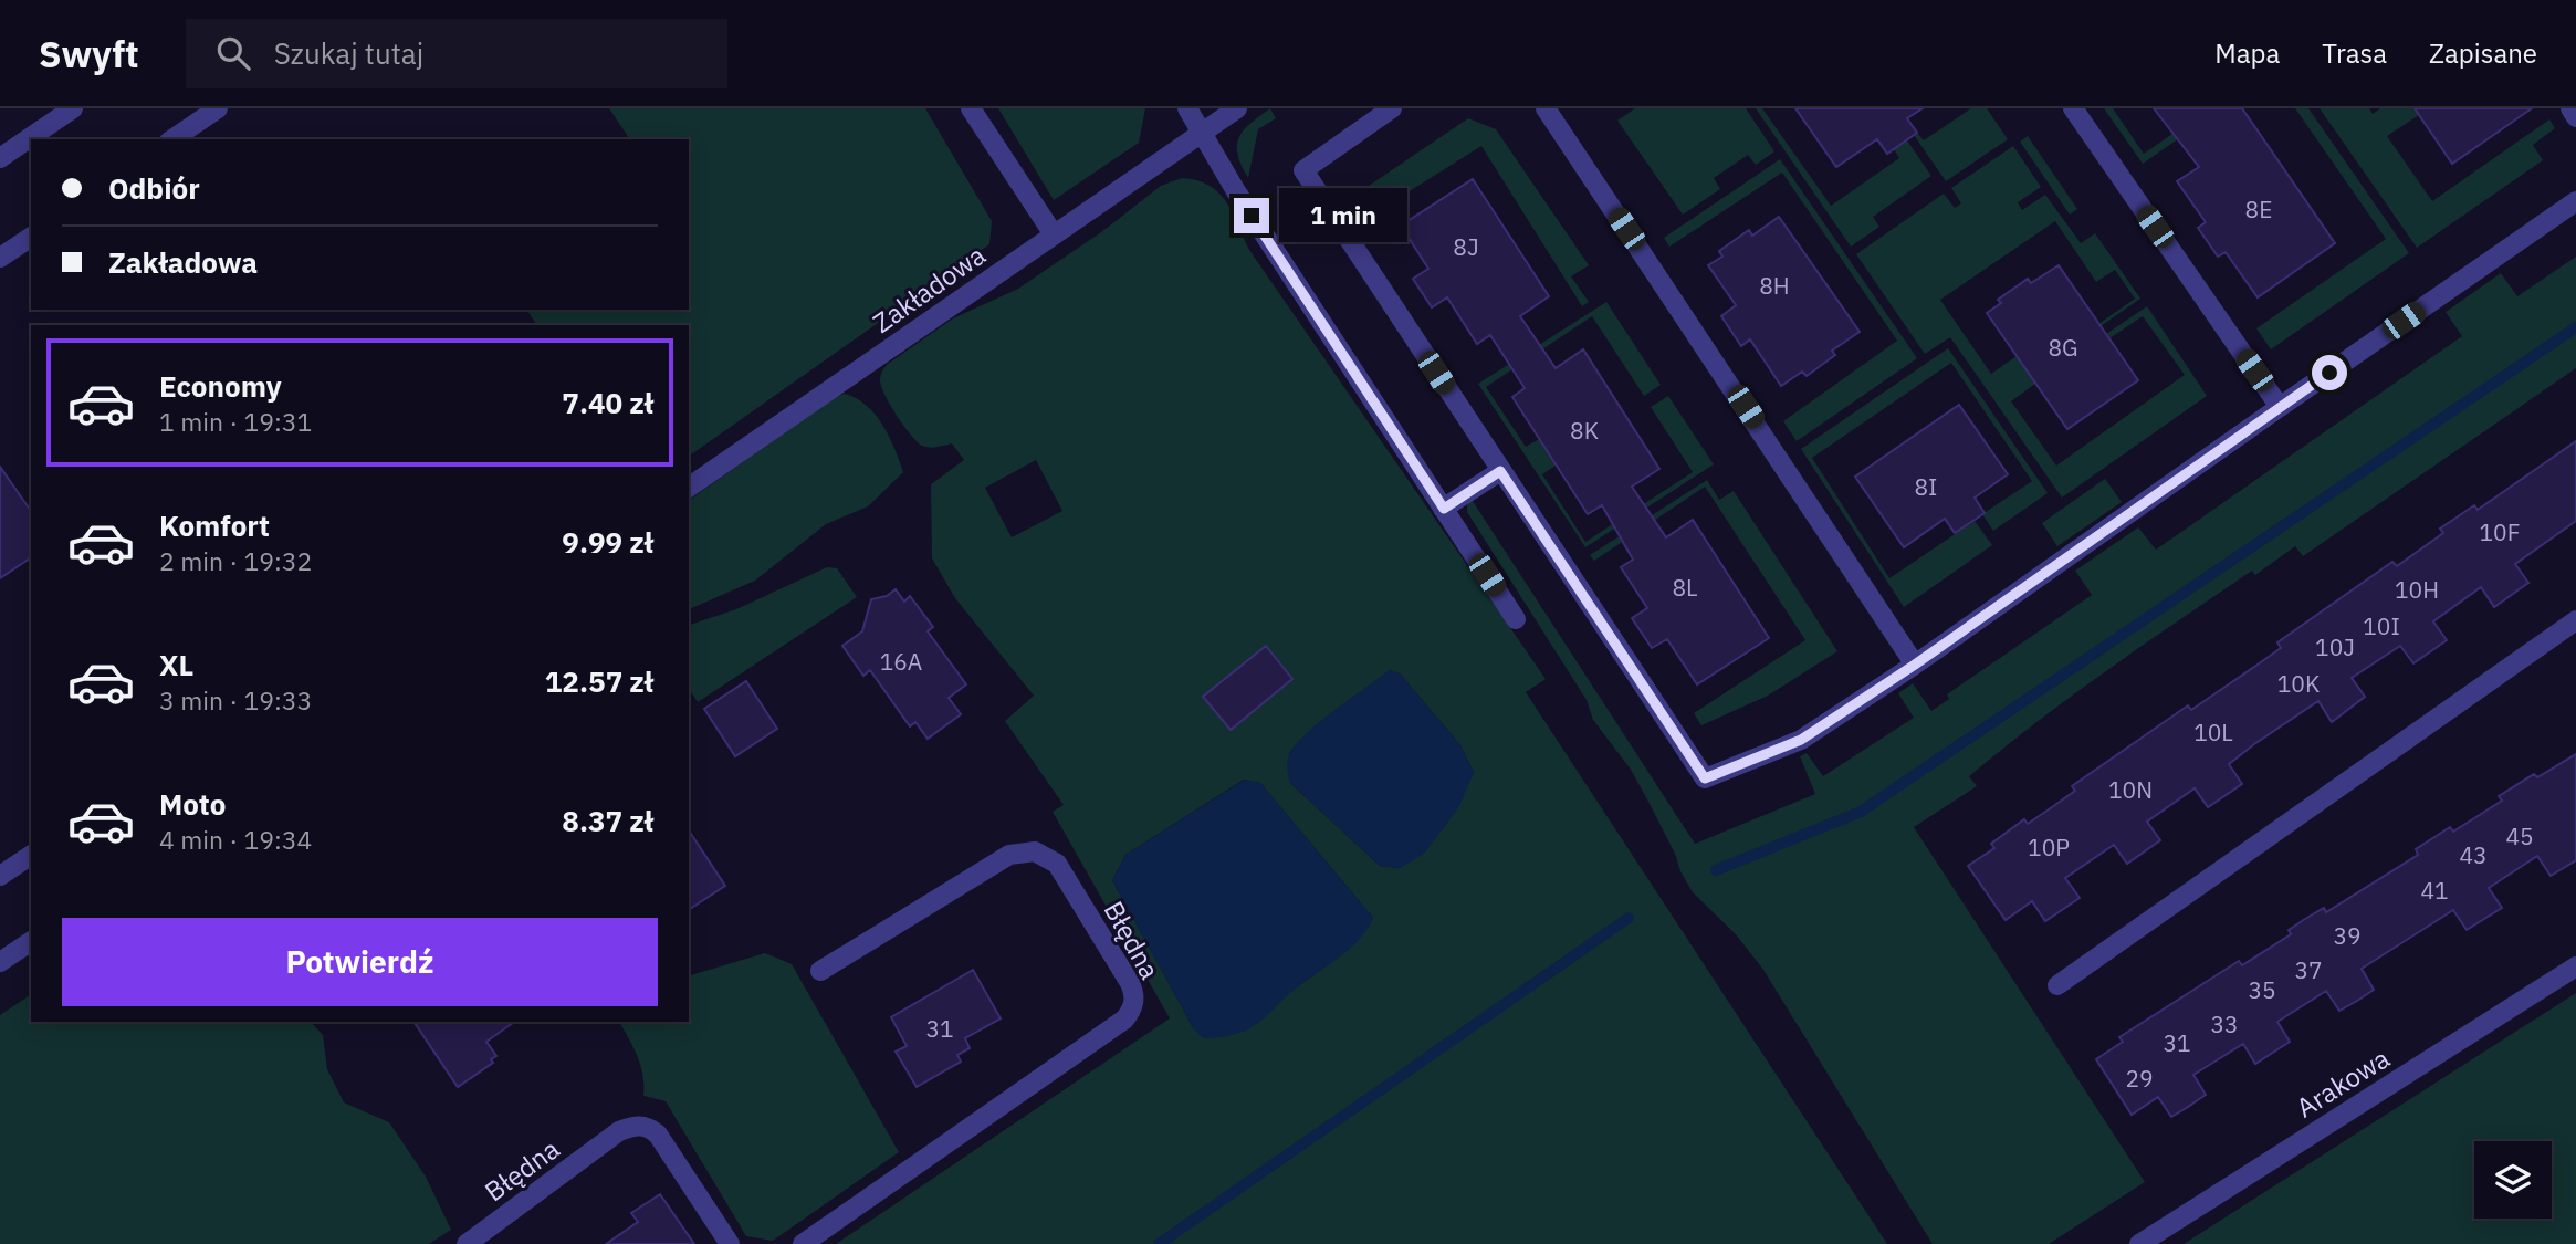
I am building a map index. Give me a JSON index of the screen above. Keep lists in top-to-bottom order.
{
  "streets": {
    "street": ["Zakładowa", "Błędna", "Arakowa"]
  },
  "house_numbers": [
    "8E",
    "8J",
    "8H",
    "8G",
    "8K",
    "8I",
    "10F",
    "8L",
    "10H",
    "10I",
    "10J",
    "16A",
    "10K",
    "10L",
    "10N",
    "45",
    "10P",
    "43",
    "41",
    "39",
    "37",
    "35",
    "33",
    "31",
    "31",
    "29"
  ],
  "page": {
    "header": "Swyft",
    "search": "Szukaj tutaj",
    "nav": ["Mapa", "Trasa", "Zapisane"],
    "banner": ["Odbiór", "Zakładowa"],
    "bubble": "1 min",
    "list": [
      {
        "name": "Economy",
        "note": "1 min · 19:31",
        "value": "7.40 zł"
      },
      {
        "name": "Komfort",
        "note": "2 min · 19:32",
        "value": "9.99 zł"
      },
      {
        "name": "XL",
        "note": "3 min · 19:33",
        "value": "12.57 zł"
      },
      {
        "name": "Moto",
        "note": "4 min · 19:34",
        "value": "8.37 zł"
      }
    ],
    "buttons": "Potwierdź"
  }
}
